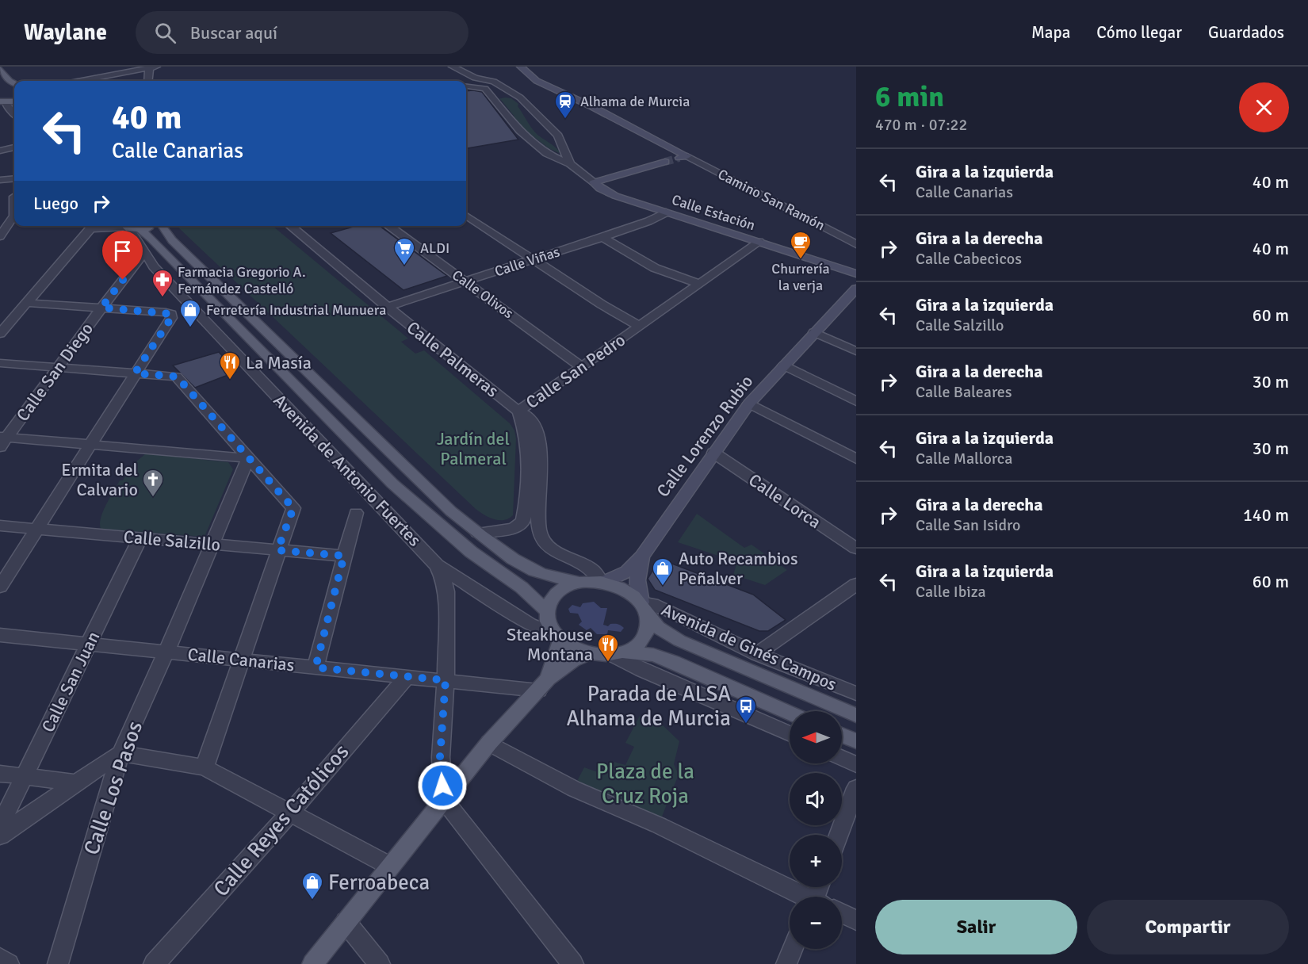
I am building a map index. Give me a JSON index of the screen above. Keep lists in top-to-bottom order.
{
  "streets": {
    "main road": [
      "Calle Estación",
      "Calle Lorenzo Rubio",
      "Avenida de Antonio Fuertes",
      "Avenida de Ginés Campos"
    ],
    "street": [
      "Camino San Ramón",
      "Calle Viñas",
      "Calle Olivos",
      "Calle Palmeras",
      "Calle San Pedro",
      "Calle San Diego",
      "Calle Lorca",
      "Calle Salzillo",
      "Calle Canarias",
      "Calle San Juan",
      "Calle Los Pasos",
      "Calle Reyes Católicos"
    ]
  },
  "crossings": [
    ["Calle Estación", "Calle Viñas"],
    ["Calle Estación", "Calle San Pedro"],
    ["Calle Viñas", "Calle Olivos"],
    ["Calle Viñas", "Calle Palmeras"],
    ["Calle Olivos", "Calle San Pedro"],
    ["Calle Palmeras", "Calle San Pedro"],
    ["Calle San Pedro", "Calle Lorenzo Rubio"],
    ["Calle San Pedro", "Avenida de Antonio Fuertes"],
    ["Calle San Pedro", "Avenida de Ginés Campos"],
    ["Calle San Diego", "Avenida de Antonio Fuertes"],
    ["Calle Lorenzo Rubio", "Avenida de Antonio Fuertes"],
    ["Calle Lorenzo Rubio", "Calle Lorca"],
    ["Calle Lorenzo Rubio", "Avenida de Ginés Campos"],
    ["Avenida de Antonio Fuertes", "Avenida de Ginés Campos"],
    ["Calle Salzillo", "Calle San Juan"],
    ["Calle Salzillo", "Calle Los Pasos"],
    ["Calle Canarias", "Calle San Juan"],
    ["Calle Canarias", "Calle Los Pasos"],
    ["Calle Canarias", "Calle Reyes Católicos"]
  ],
  "parks": ["Jardín del Palmeral", "Plaza de la Cruz Roja"],
  "places": {
    "station": ["Alhama de Murcia"],
    "cafe": ["Churrería la verja"],
    "supermarket": ["ALDI"],
    "pharmacy": ["Farmacia Gregorio A. Fernández Castelló"],
    "shop": ["Ferretería Industrial Munuera", "Auto Recambios Peñalver", "Ferroabeca"],
    "restaurant": ["La Masía", "Steakhouse Montana"],
    "church": ["Ermita del Calvario"],
    "bus stop": ["Parada de ALSA Alhama de Murcia"]
  },
  "north": "left",
  "page": {
    "header": "Waylane",
    "search": "Buscar aquí",
    "nav": ["Mapa", "Cómo llegar", "Guardados"],
    "heading": ["6 min", "470 m · 07:22"],
    "turn": ["40 m", "Calle Canarias"],
    "list": [
      {
        "name": "Gira a la izquierda",
        "note": "Calle Canarias",
        "value": "40 m"
      },
      {
        "name": "Gira a la derecha",
        "note": "Calle Cabecicos",
        "value": "40 m"
      },
      {
        "name": "Gira a la izquierda",
        "note": "Calle Salzillo",
        "value": "60 m"
      },
      {
        "name": "Gira a la derecha",
        "note": "Calle Baleares",
        "value": "30 m"
      },
      {
        "name": "Gira a la izquierda",
        "note": "Calle Mallorca",
        "value": "30 m"
      },
      {
        "name": "Gira a la derecha",
        "note": "Calle San Isidro",
        "value": "140 m"
      },
      {
        "name": "Gira a la izquierda",
        "note": "Calle Ibiza",
        "value": "60 m"
      }
    ],
    "then": "Luego",
    "map_buttons": ["+", "−"],
    "buttons": ["Salir", "Compartir"]
  }
}
